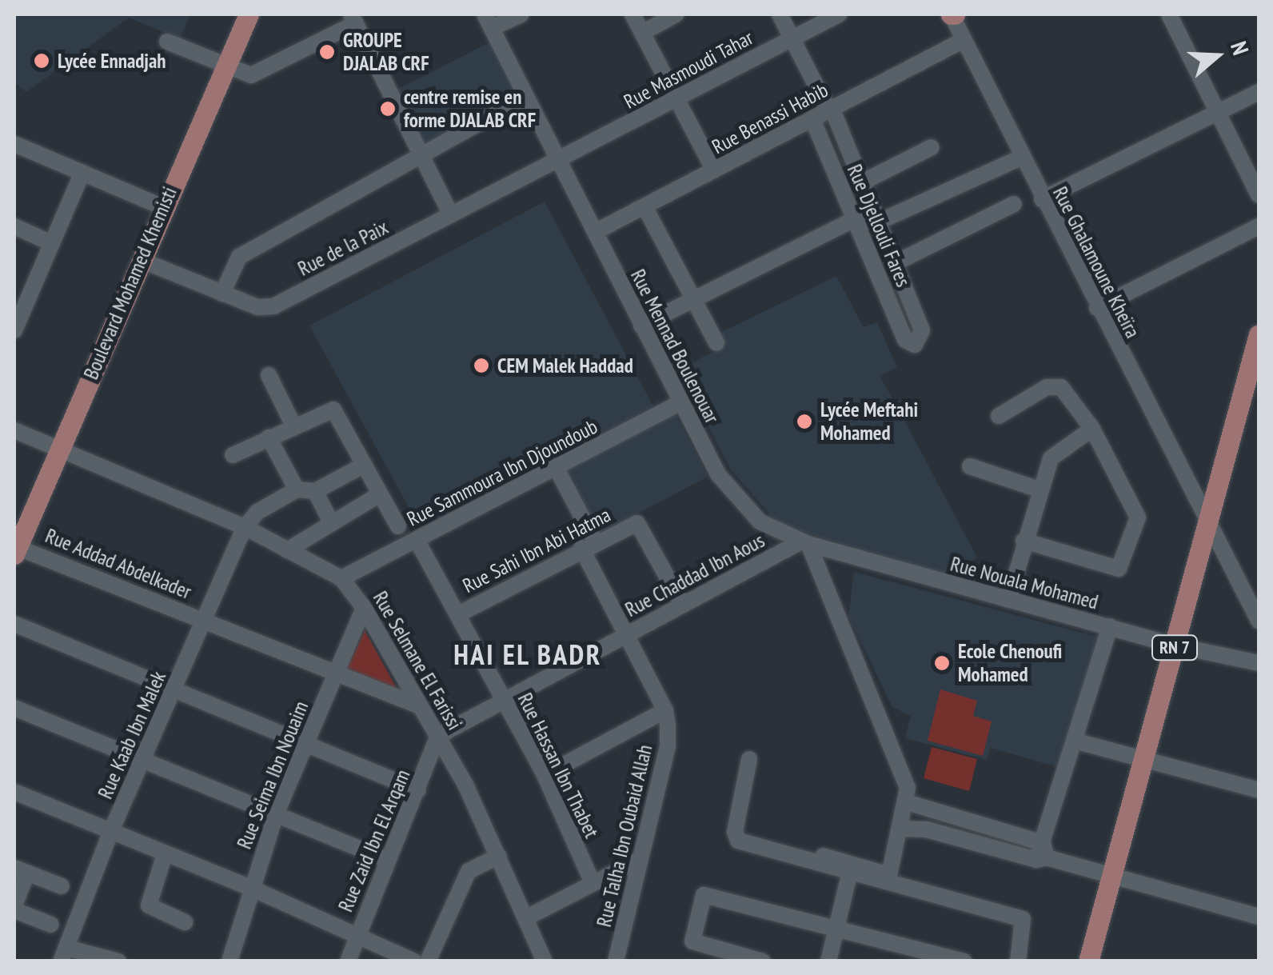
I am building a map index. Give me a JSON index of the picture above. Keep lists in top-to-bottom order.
{
  "streets": {
    "main road": ["Boulevard Mohamed Khemisti", "RN 7"],
    "street": [
      "Rue Masmoudi Tahar",
      "Rue Benassi Habib",
      "Rue Djellouli Fares",
      "Rue de la Paix",
      "Rue Ghalamoune Kheïra",
      "Rue Mennad Boulenouar",
      "Rue Sammoura Ibn Djoundoub",
      "Rue Sahi Ibn Abi Hatma",
      "Rue Addad Abdelkader",
      "Rue Chaddad Ibn Aous",
      "Rue Nouala Mohamed",
      "Rue Selmane El Farissi",
      "Rue Kaab Ibn Malek",
      "Rue Hassan Ibn Thabet",
      "Rue Seima Ibn Nouaim",
      "Rue Talha Ibn Oubaid Allah",
      "Rue Zaid Ibn El Arqam"
    ]
  },
  "crossings": [
    ["Rue Masmoudi Tahar", "Rue de la Paix"],
    ["Rue Masmoudi Tahar", "Rue Mennad Boulenouar"],
    ["Rue Benassi Habib", "Rue Djellouli Fares"],
    ["Rue Benassi Habib", "Rue Ghalamoune Kheïra"],
    ["Rue Benassi Habib", "Rue Mennad Boulenouar"],
    ["Rue de la Paix", "Boulevard Mohamed Khemisti"],
    ["Rue de la Paix", "Rue Mennad Boulenouar"],
    ["Rue Ghalamoune Kheïra", "RN 7"],
    ["Boulevard Mohamed Khemisti", "Rue Addad Abdelkader"],
    ["Boulevard Mohamed Khemisti", "Rue Selmane El Farissi"],
    ["Rue Mennad Boulenouar", "Rue Sammoura Ibn Djoundoub"],
    ["Rue Mennad Boulenouar", "Rue Nouala Mohamed"],
    ["Rue Sammoura Ibn Djoundoub", "Rue Selmane El Farissi"],
    ["Rue Sammoura Ibn Djoundoub", "Rue Hassan Ibn Thabet"],
    ["Rue Sammoura Ibn Djoundoub", "Rue Talha Ibn Oubaid Allah"],
    ["Rue Sahi Ibn Abi Hatma", "Rue Chaddad Ibn Aous"],
    ["Rue Sahi Ibn Abi Hatma", "Rue Hassan Ibn Thabet"],
    ["Rue Sahi Ibn Abi Hatma", "Rue Talha Ibn Oubaid Allah"],
    ["Rue Addad Abdelkader", "Rue Selmane El Farissi"],
    ["Rue Addad Abdelkader", "Rue Kaab Ibn Malek"],
    ["Rue Addad Abdelkader", "Rue Seima Ibn Nouaim"],
    ["Rue Chaddad Ibn Aous", "Rue Nouala Mohamed"],
    ["Rue Chaddad Ibn Aous", "Rue Selmane El Farissi"],
    ["Rue Chaddad Ibn Aous", "Rue Hassan Ibn Thabet"],
    ["Rue Chaddad Ibn Aous", "Rue Talha Ibn Oubaid Allah"],
    ["Rue Chaddad Ibn Aous", "Rue Zaid Ibn El Arqam"],
    ["Rue Nouala Mohamed", "RN 7"],
    ["Rue Selmane El Farissi", "Rue Kaab Ibn Malek"],
    ["Rue Selmane El Farissi", "Rue Seima Ibn Nouaim"],
    ["Rue Selmane El Farissi", "Rue Zaid Ibn El Arqam"]
  ],
  "districts": ["HAI EL BADR"],
  "places": [
    "GROUPE DJALAB CRF",
    "Lycée Ennadjah",
    "centre remise en forme DJALAB CRF",
    "CEM Malek Haddad",
    "Lycée Meftahi Mohamed",
    "Ecole Chenoufi Mohamed"
  ],
  "north": "right"
}
